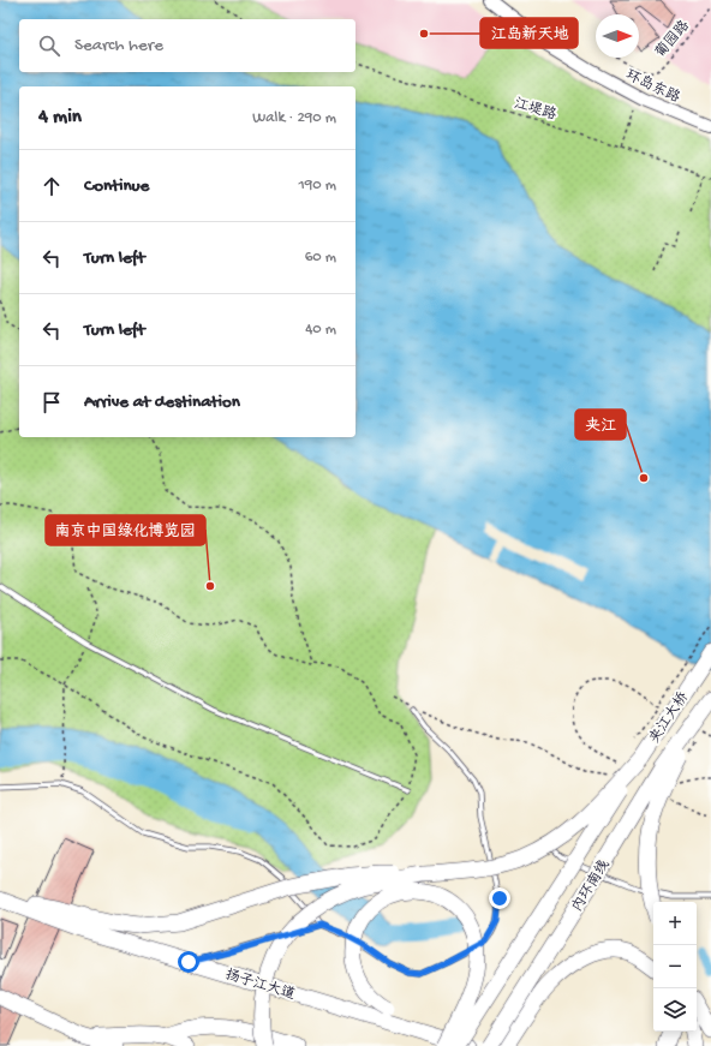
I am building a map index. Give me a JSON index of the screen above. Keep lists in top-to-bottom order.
{
  "streets": {
    "highway": ["夹江大桥", "内环南线", "扬子江大道"],
    "street": ["环岛东路"],
    "path": ["葡园路", "江堤路"]
  },
  "crossings": [
    ["夹江大桥", "内环南线"]
  ],
  "places": ["江岛新天地", "夹江", "南京中国绿化博览园"],
  "north": "right",
  "page": {
    "search": "Search here",
    "heading": ["4 min", "Walk · 290 m"],
    "list": [
      ["Continue", "190 m"],
      ["Turn left", "60 m"],
      ["Turn left", "40 m"],
      "Arrive at destination"
    ],
    "map_buttons": ["+", "−"]
  }
}
